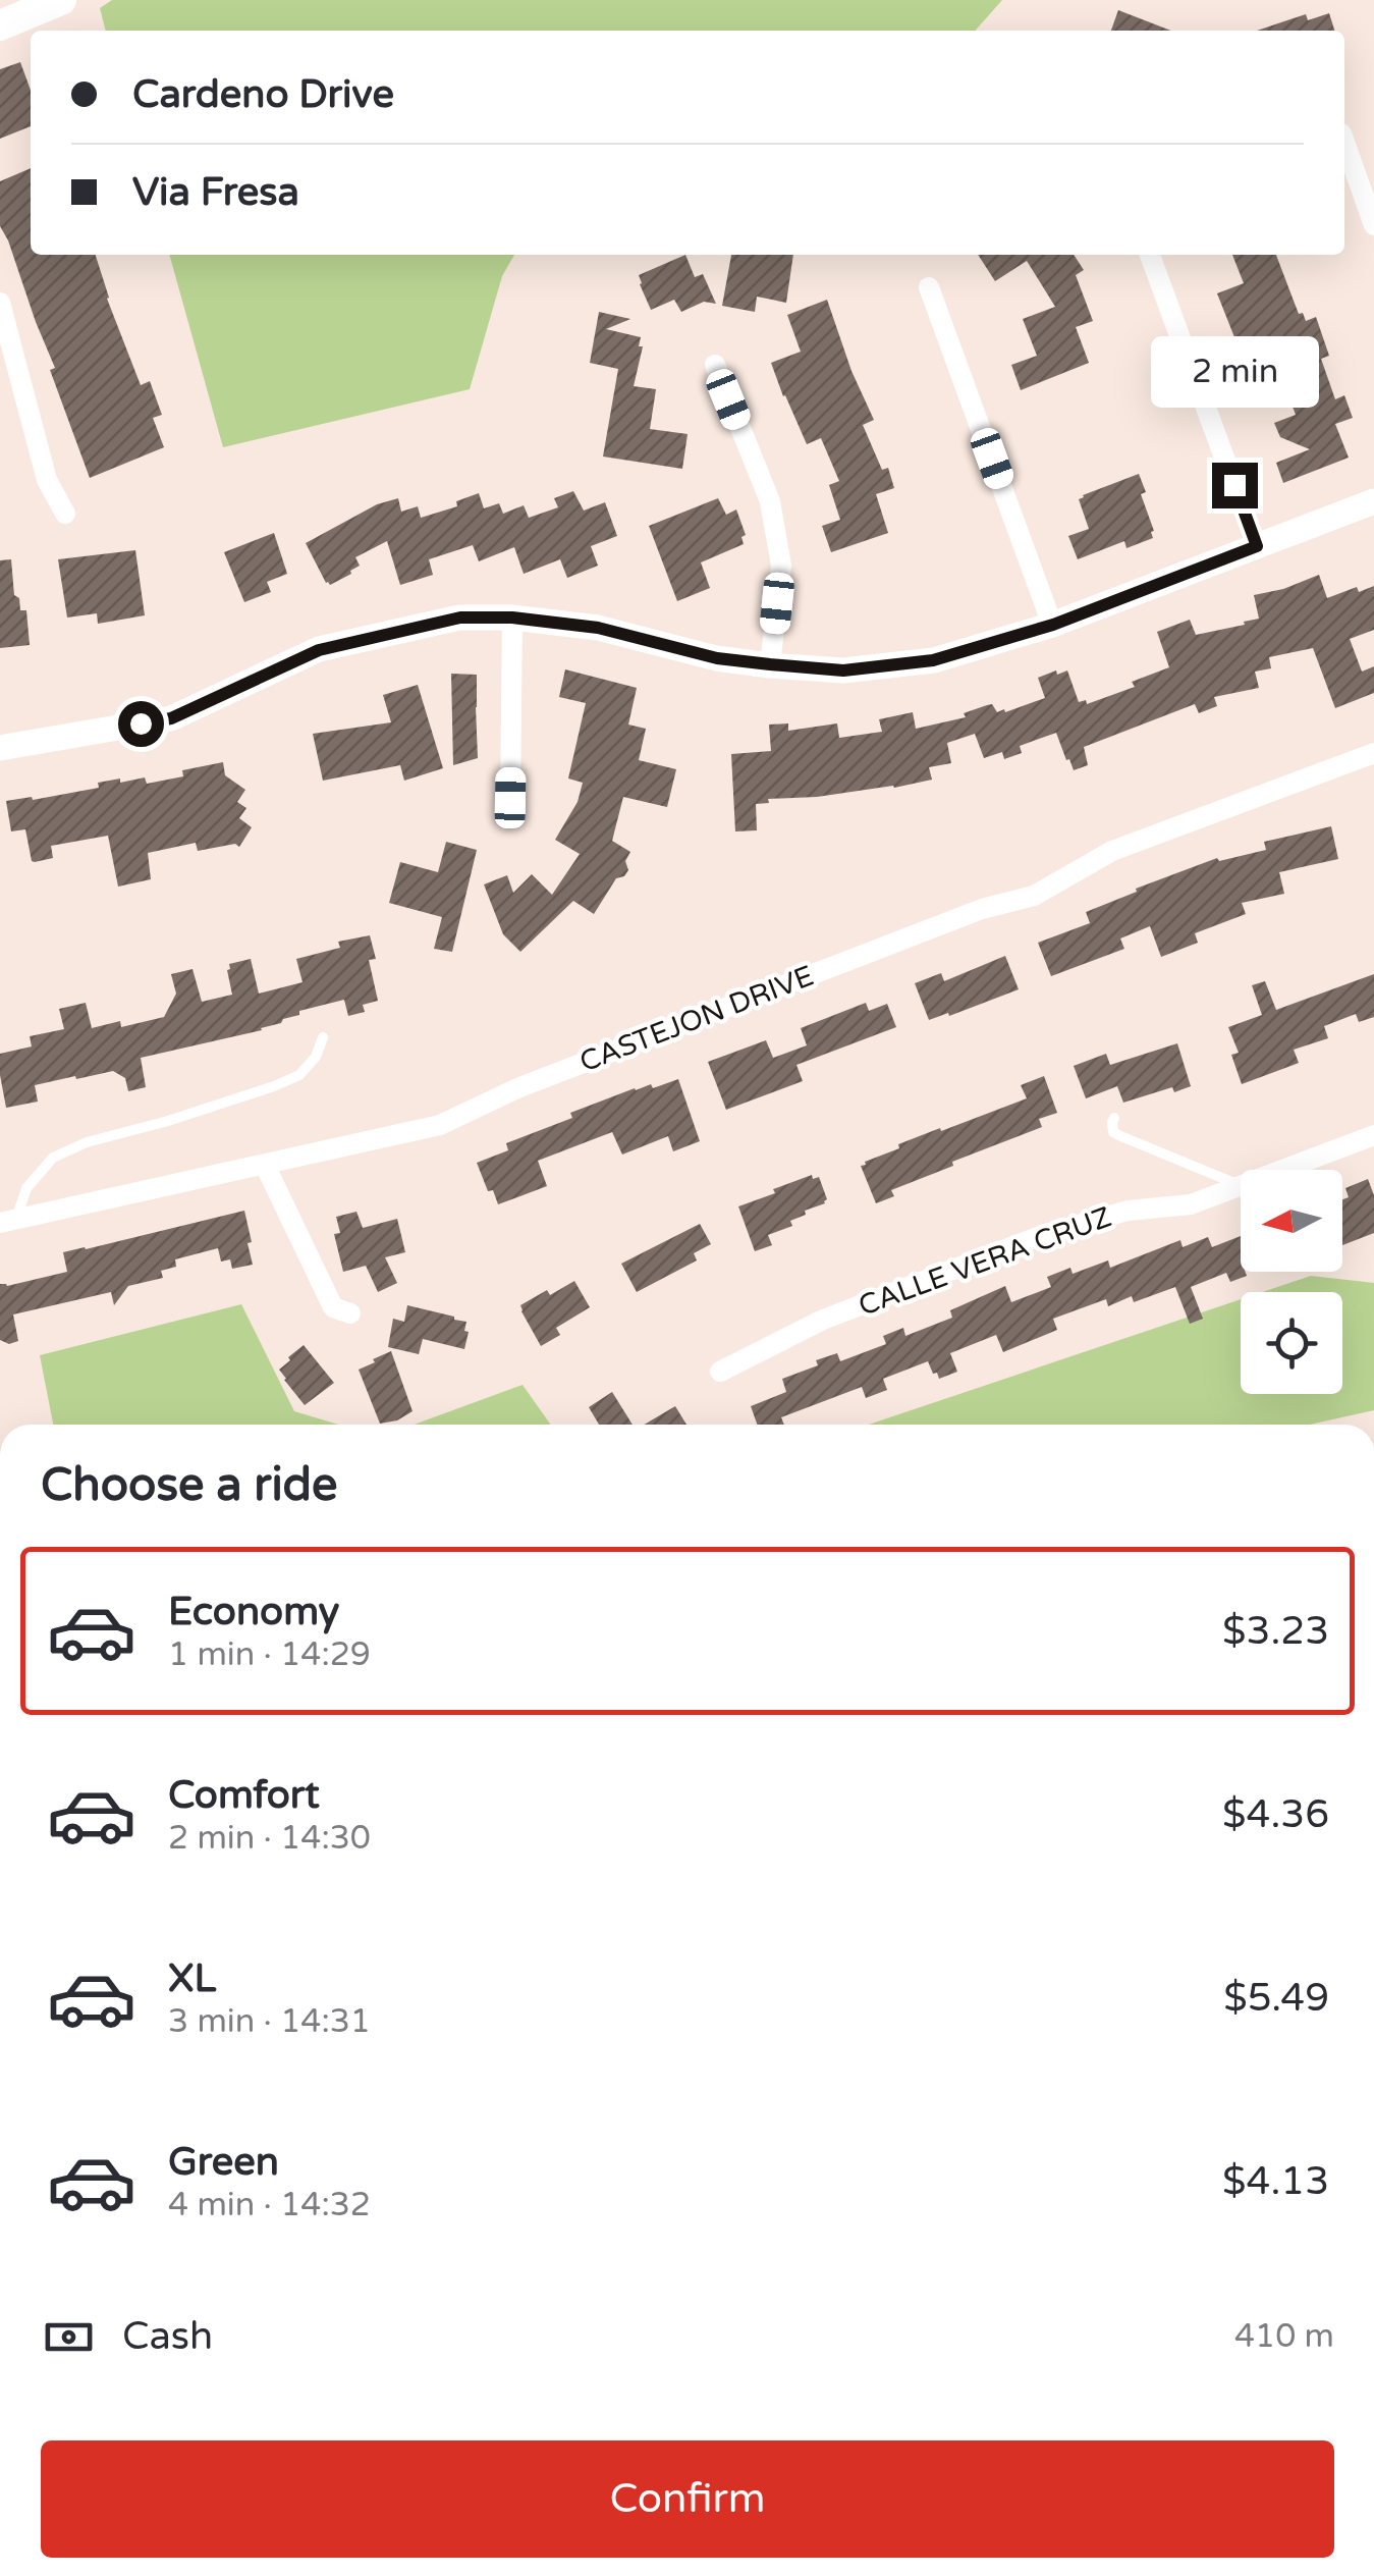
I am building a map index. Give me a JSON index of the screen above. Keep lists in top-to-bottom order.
{
  "streets": {
    "street": ["CASTEJON DRIVE", "CALLE VERA CRUZ"]
  },
  "north": "left",
  "page": {
    "banner": ["Cardeno Drive", "Via Fresa"],
    "bubble": "2 min",
    "heading": "Choose a ride",
    "list": [
      {
        "name": "Economy",
        "note": "1 min · 14:29",
        "value": "$3.23"
      },
      {
        "name": "Comfort",
        "note": "2 min · 14:30",
        "value": "$4.36"
      },
      {
        "name": "XL",
        "note": "3 min · 14:31",
        "value": "$5.49"
      },
      {
        "name": "Green",
        "note": "4 min · 14:32",
        "value": "$4.13"
      }
    ],
    "pay": ["Cash", "410 m"],
    "buttons": "Confirm"
  }
}
